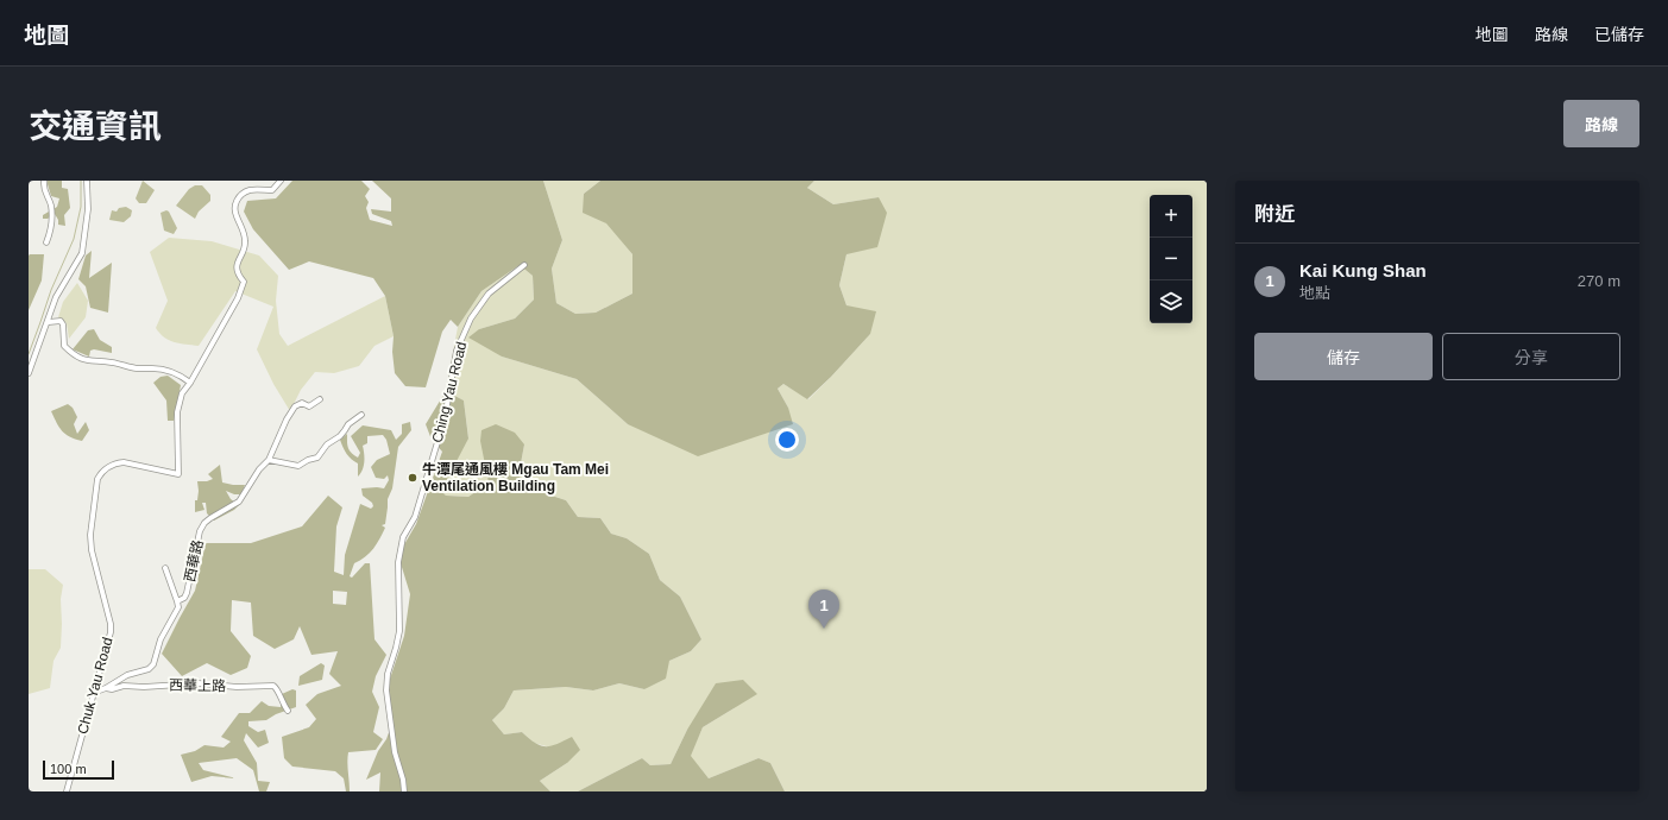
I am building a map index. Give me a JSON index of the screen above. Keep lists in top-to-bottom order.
{
  "streets": {
    "street": [
      "Ching Yau Road",
      "西華路",
      "Chuk Yau Road",
      "西華上路"
    ]
  },
  "crossings": [
    ["西華路", "西華上路"],
    ["Chuk Yau Road", "西華上路"]
  ],
  "places": ["牛潭尾通風樓 Mgau Tam Mei Ventilation Building"],
  "scale_bar": "100 m",
  "page": {
    "header": "地圖",
    "nav": ["地圖", "路線", "已儲存"],
    "title": "交通資訊",
    "buttons": [
      "路線",
      ["儲存", "分享"]
    ],
    "heading": "附近",
    "map_buttons": ["+", "−"],
    "list": [
      {
        "mark": "1",
        "name": "Kai Kung Shan",
        "note": "地點",
        "value": "270 m"
      }
    ],
    "pins": "1",
    "scale": "100 m"
  }
}
